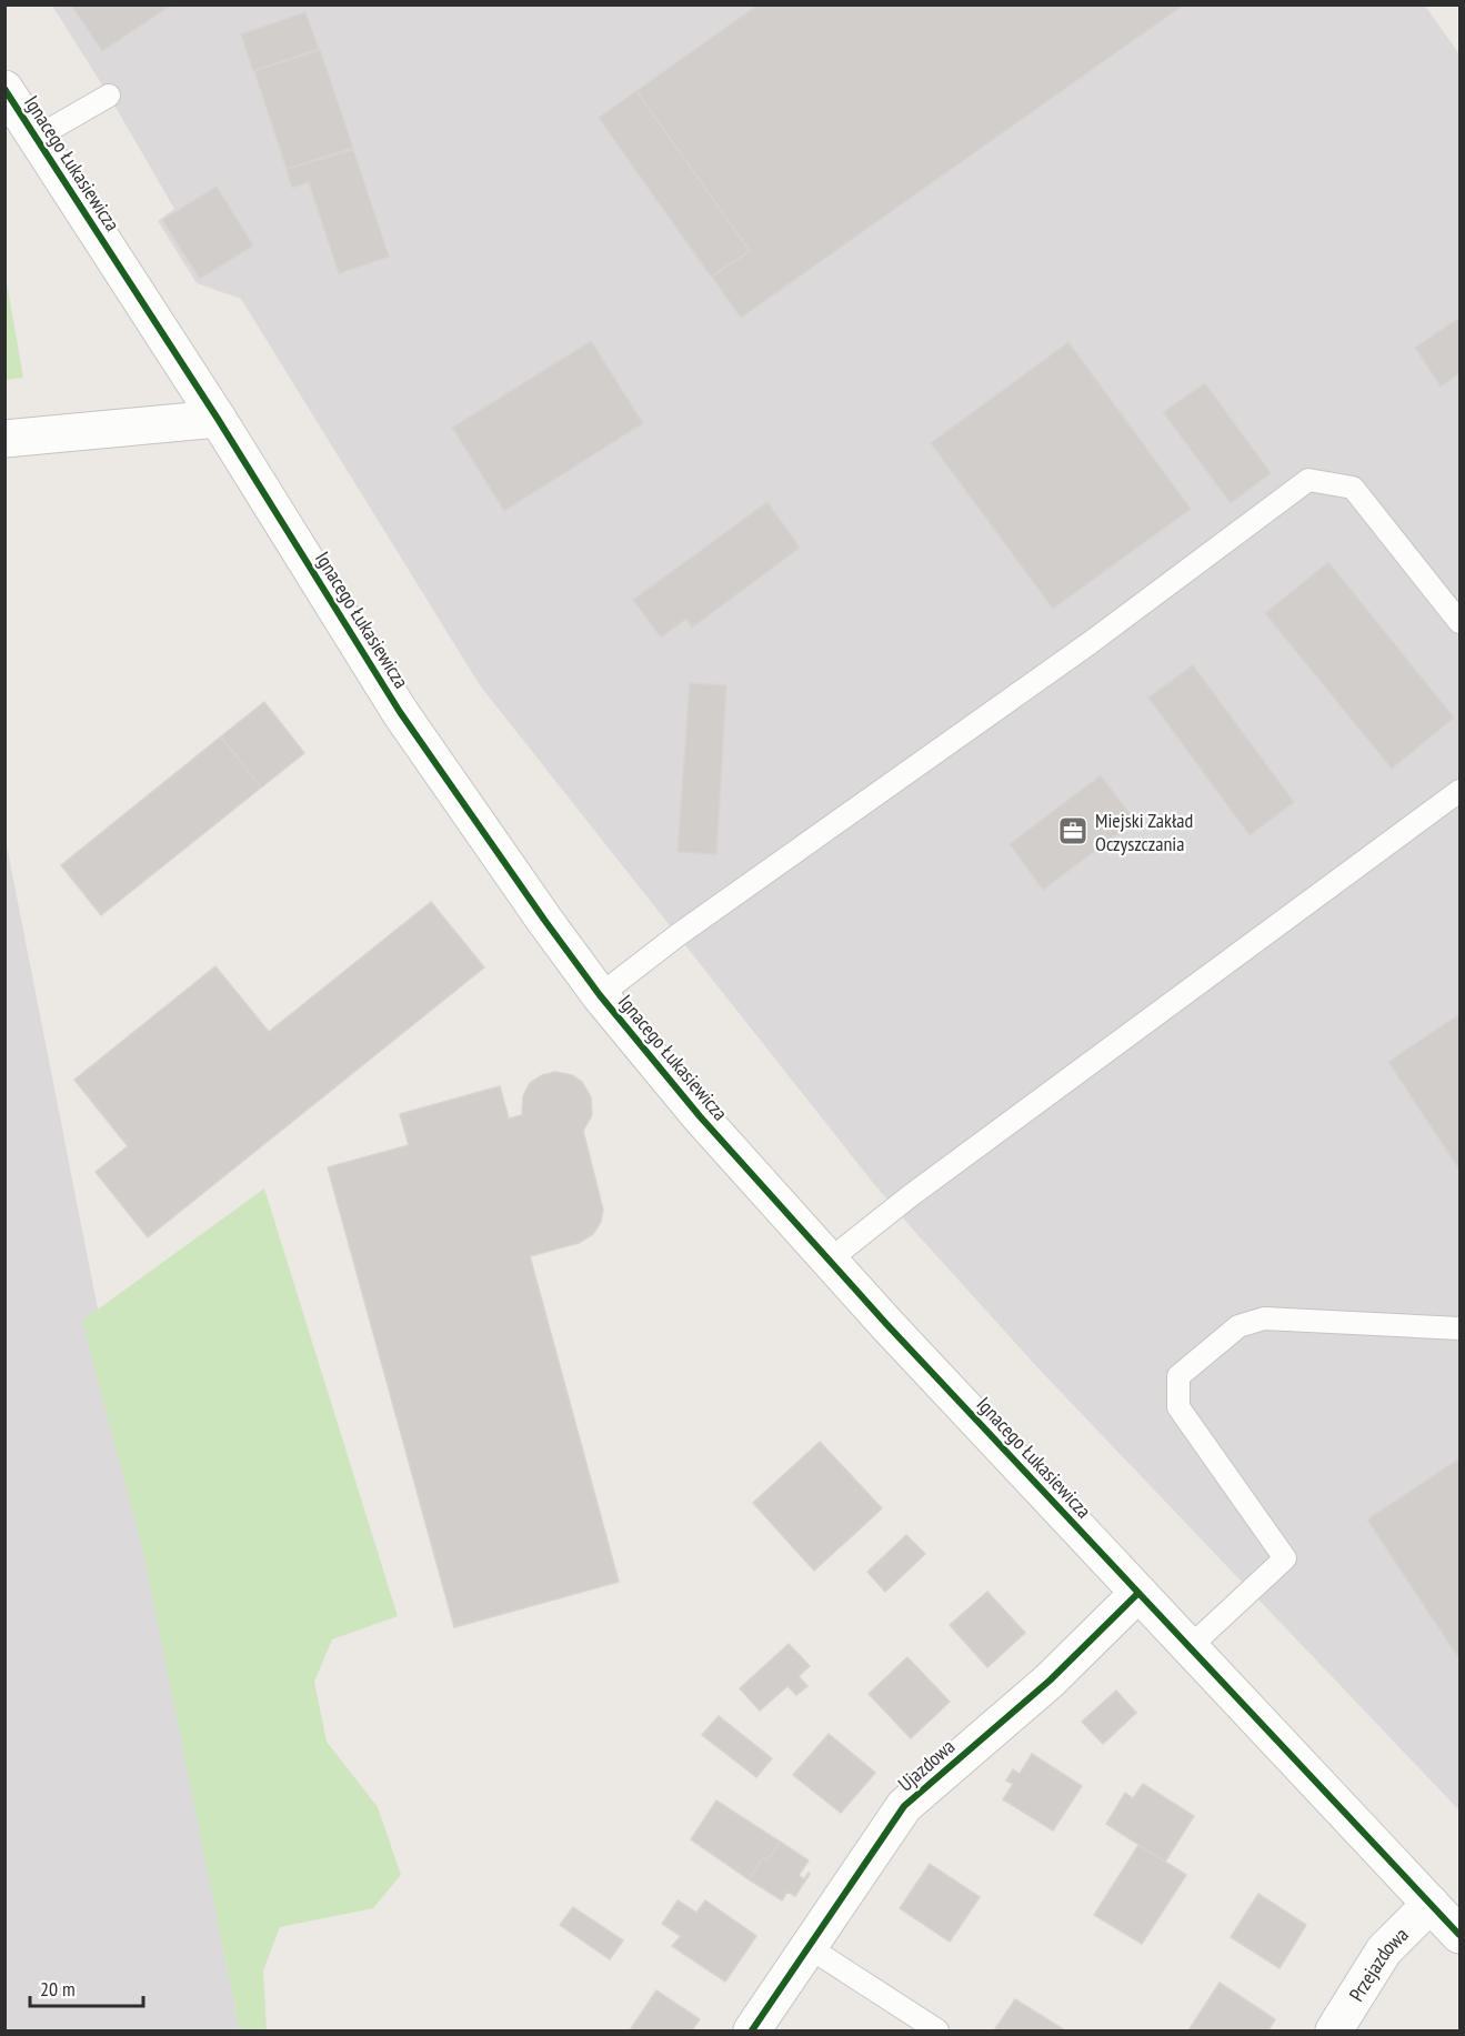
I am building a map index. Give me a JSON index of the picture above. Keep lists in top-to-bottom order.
{
  "streets": {
    "street": ["Ignacego Łukasiewicza", "Ujazdowa", "Przejazdowa"]
  },
  "crossings": [
    ["Ignacego Łukasiewicza", "Ujazdowa"],
    ["Ignacego Łukasiewicza", "Przejazdowa"]
  ],
  "places": {
    "office": ["Miejski Zakład Oczyszczania"]
  },
  "scale_bar": "20 m"
}
